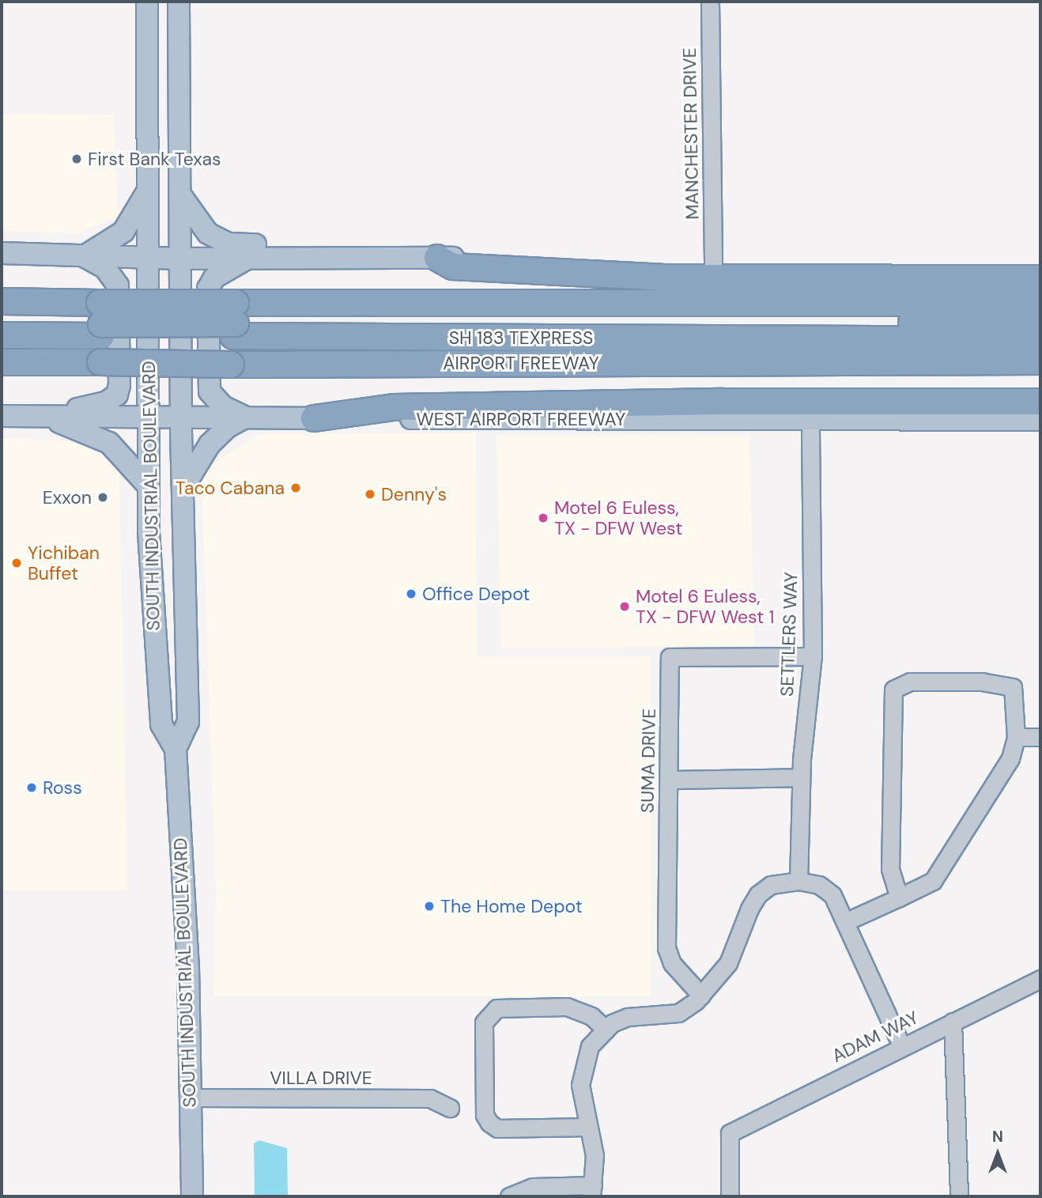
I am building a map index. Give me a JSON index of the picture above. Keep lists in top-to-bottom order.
{
  "streets": {
    "highway": ["SH 183 TEXPRESS", "AIRPORT FREEWAY"],
    "main road": ["WEST AIRPORT FREEWAY", "SOUTH INDUSTRIAL BOULEVARD"],
    "street": [
      "MANCHESTER DRIVE",
      "SETTLERS WAY",
      "SUMA DRIVE",
      "ADAM WAY",
      "VILLA DRIVE"
    ]
  },
  "crossings": [
    ["WEST AIRPORT FREEWAY", "SOUTH INDUSTRIAL BOULEVARD"],
    ["WEST AIRPORT FREEWAY", "SETTLERS WAY"],
    ["SOUTH INDUSTRIAL BOULEVARD", "VILLA DRIVE"],
    ["SETTLERS WAY", "SUMA DRIVE"]
  ],
  "places": [
    "First Bank Texas",
    "Taco Cabana",
    "Denny's",
    "Exxon",
    "Motel 6 Euless, TX - DFW West",
    "Yichiban Buffet",
    "Office Depot",
    "Motel 6 Euless, TX - DFW West 1",
    "Ross",
    "The Home Depot"
  ],
  "north": "top"
}
